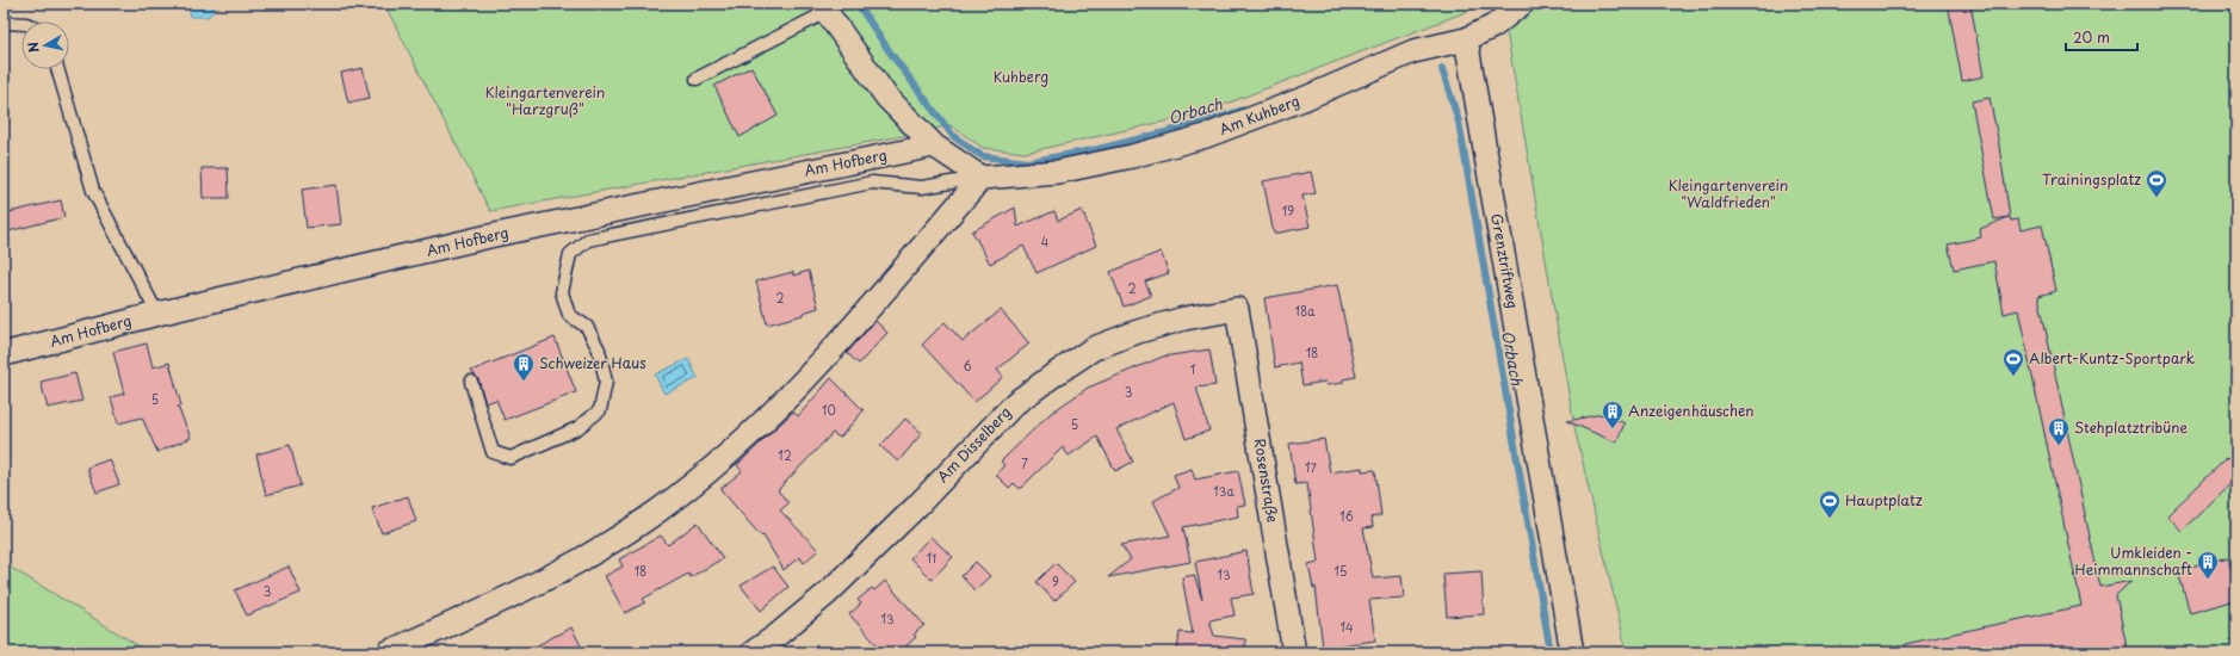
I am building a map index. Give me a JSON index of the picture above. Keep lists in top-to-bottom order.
{
  "streets": {
    "street": [
      "Am Kuhberg",
      "Am Hofberg",
      "Grenztriftweg",
      "Am Disselberg",
      "Rosenstraße"
    ]
  },
  "crossings": [
    ["Am Kuhberg", "Am Hofberg"],
    ["Am Kuhberg", "Grenztriftweg"],
    ["Am Disselberg", "Rosenstraße"]
  ],
  "water": ["Orbach"],
  "parks": ["Kuhberg", "Kleingartenverein \"Harzgruß\"", "Kleingartenverein \"Waldfrieden\""],
  "places": {
    "sports": ["Trainingsplatz", "Albert-Kuntz-Sportpark", "Hauptplatz"],
    "building": [
      "Schweizer Haus",
      "Anzeigenhäuschen",
      "Stehplatztribüne",
      "Umkleiden - Heimmannschaft"
    ]
  },
  "house_numbers": [
    "19",
    "4",
    "2",
    "2",
    "18a",
    "18",
    "6",
    "1",
    "3",
    "5",
    "10",
    "5",
    "12",
    "7",
    "17",
    "13a",
    "16",
    "11",
    "18",
    "15",
    "13",
    "9",
    "3",
    "13",
    "14"
  ],
  "scale_bar": "20 m",
  "north": "left"
}
